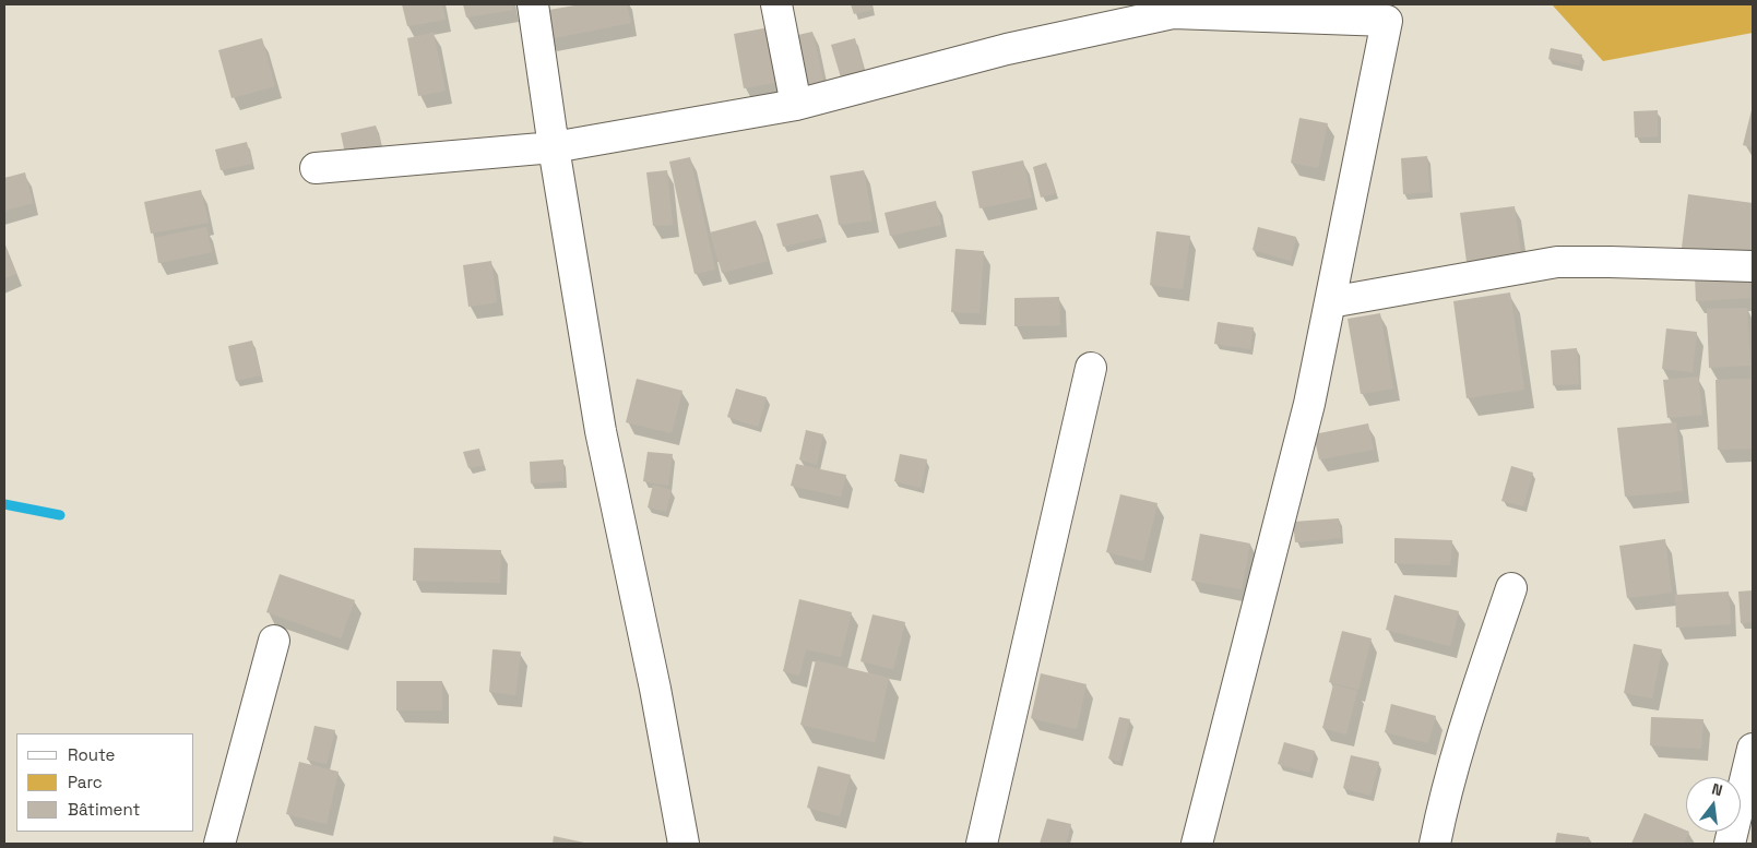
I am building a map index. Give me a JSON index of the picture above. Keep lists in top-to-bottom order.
{
  "legend": ["Route", "Parc", "Bâtiment"],
  "north": "top"
}
